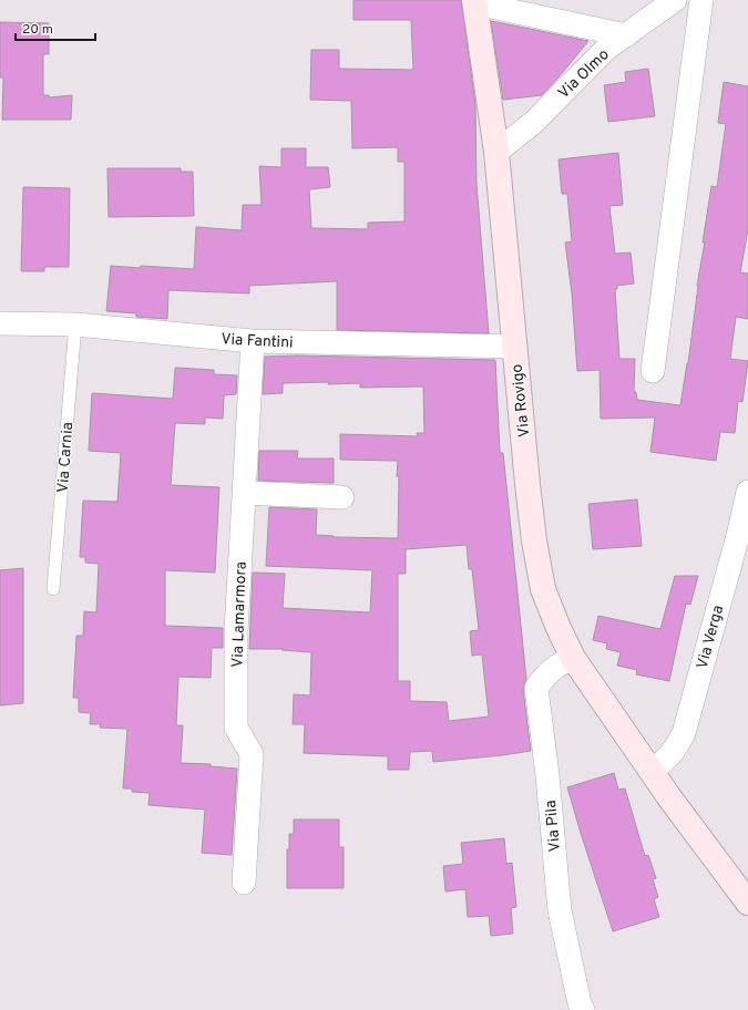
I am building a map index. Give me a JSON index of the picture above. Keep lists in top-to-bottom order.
{
  "streets": {
    "main road": ["Via Rovigo"],
    "street": [
      "Via Olmo",
      "Via Fantini",
      "Via Lamarmora",
      "Via Verga",
      "Via Pila"
    ],
    "lane": ["Via Carnia"]
  },
  "crossings": [
    ["Via Olmo", "Via Rovigo"],
    ["Via Fantini", "Via Rovigo"],
    ["Via Fantini", "Via Carnia"],
    ["Via Fantini", "Via Lamarmora"],
    ["Via Rovigo", "Via Verga"],
    ["Via Rovigo", "Via Pila"]
  ],
  "scale_bar": "20 m"
}
